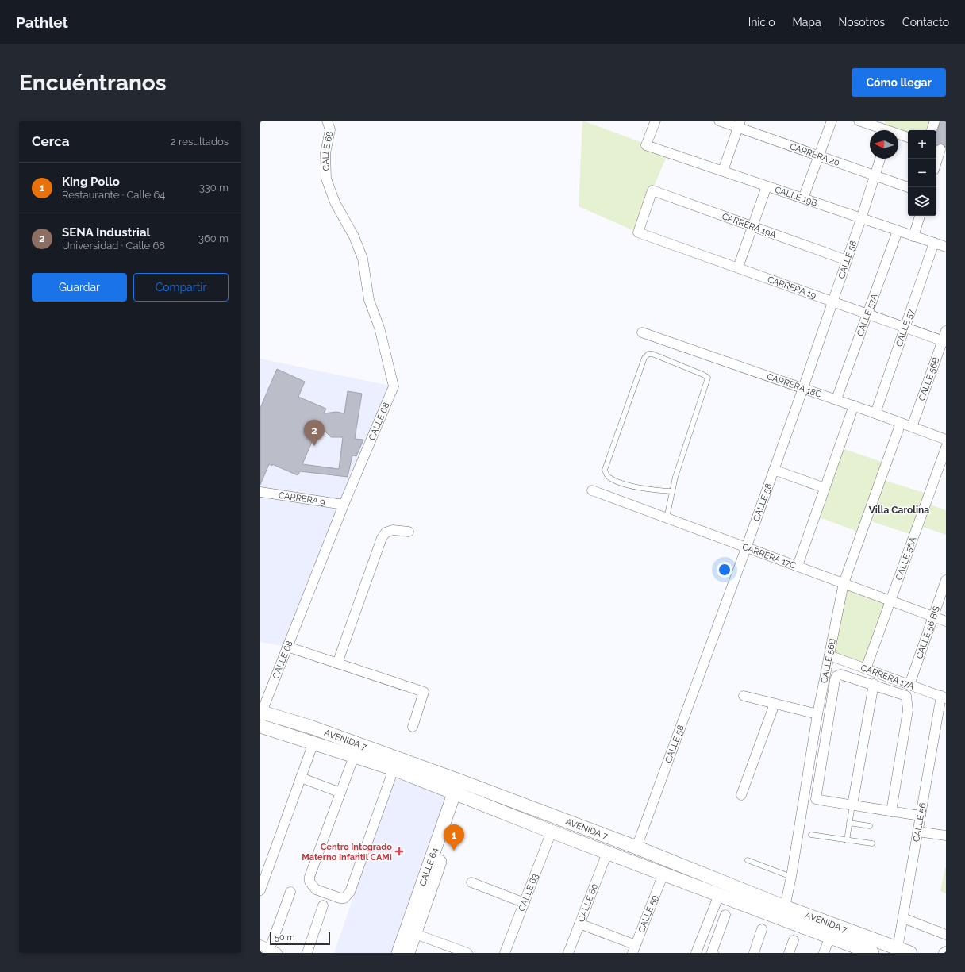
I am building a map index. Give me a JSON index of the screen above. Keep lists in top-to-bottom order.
{
  "streets": {
    "main road": ["AVENIDA 7", "CALLE 64"],
    "street": [
      "CALLE 68",
      "CARRERA 20",
      "CALLE 19B",
      "CARRERA 19A",
      "CALLE 58",
      "CARRERA 19",
      "CALLE 57A",
      "CALLE 57",
      "CALLE 56B",
      "CARRERA 18C",
      "CARRERA 9",
      "CARRERA 17C",
      "CALLE 56A",
      "CALLE 56 BIS",
      "CARRERA 17A",
      "CALLE 56",
      "CALLE 63",
      "CALLE 60",
      "CALLE 59"
    ]
  },
  "crossings": [
    ["CALLE 68", "CARRERA 9"],
    ["CALLE 68", "AVENIDA 7"],
    ["CARRERA 20", "CALLE 58"],
    ["CALLE 19B", "CALLE 58"],
    ["CALLE 19B", "CALLE 57A"],
    ["CALLE 19B", "CALLE 57"],
    ["CARRERA 19A", "CALLE 58"],
    ["CARRERA 19A", "CARRERA 19"],
    ["CALLE 58", "CARRERA 19"],
    ["CALLE 58", "CARRERA 18C"],
    ["CALLE 58", "CARRERA 17C"],
    ["CALLE 58", "AVENIDA 7"],
    ["CARRERA 19", "CALLE 57A"],
    ["CARRERA 19", "CALLE 57"],
    ["CARRERA 19", "CALLE 56B"],
    ["CALLE 57A", "CARRERA 18C"],
    ["CALLE 57", "CARRERA 18C"],
    ["CALLE 56B", "CARRERA 18C"],
    ["CALLE 56B", "CARRERA 17C"],
    ["CALLE 56B", "CARRERA 17A"],
    ["CALLE 56B", "AVENIDA 7"],
    ["CARRERA 17C", "CALLE 56A"],
    ["CARRERA 17C", "CALLE 56 BIS"],
    ["CALLE 56A", "CARRERA 17A"],
    ["CALLE 56 BIS", "CARRERA 17A"],
    ["CARRERA 17A", "CALLE 56"],
    ["AVENIDA 7", "CALLE 56"],
    ["AVENIDA 7", "CALLE 64"],
    ["AVENIDA 7", "CALLE 63"],
    ["AVENIDA 7", "CALLE 60"],
    ["AVENIDA 7", "CALLE 59"]
  ],
  "districts": ["Villa Carolina"],
  "places": {
    "health": ["Centro Integrado Materno Infantil CAMI"]
  },
  "scale_bar": "50 m",
  "north": "left",
  "page": {
    "header": "Pathlet",
    "nav": [
      "Inicio",
      "Mapa",
      "Nosotros",
      "Contacto"
    ],
    "buttons": [
      "Cómo llegar",
      ["Guardar", "Compartir"]
    ],
    "title": "Encuéntranos",
    "heading": ["Cerca", "2 resultados"],
    "map_buttons": ["+", "−"],
    "list": [
      {
        "mark": "1",
        "name": "King Pollo",
        "note": "Restaurante · Calle 64",
        "value": "330 m"
      },
      {
        "mark": "2",
        "name": "SENA Industrial",
        "note": "Universidad · Calle 68",
        "value": "360 m"
      }
    ],
    "pins": ["2", "1"],
    "scale": "50 m"
  }
}
